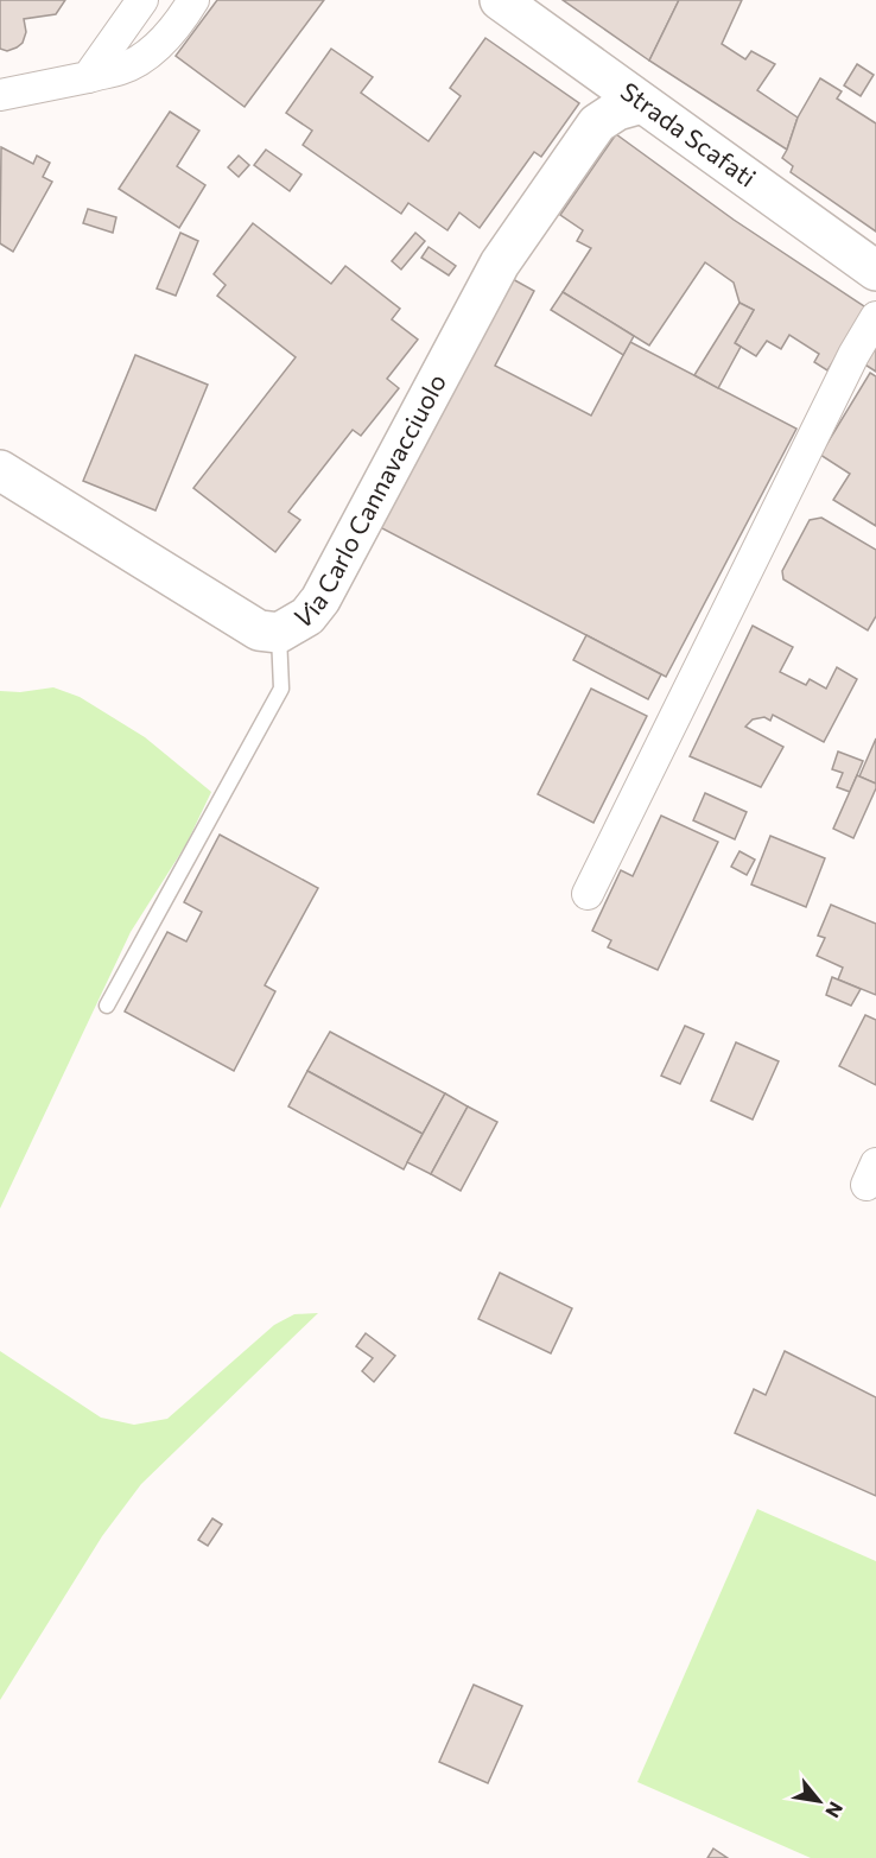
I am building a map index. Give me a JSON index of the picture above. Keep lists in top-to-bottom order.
{
  "streets": {
    "street": ["Strada Scafati", "Via Carlo Cannavacciuolo"]
  },
  "crossings": [
    ["Strada Scafati", "Via Carlo Cannavacciuolo"]
  ],
  "north": "bottom right"
}
